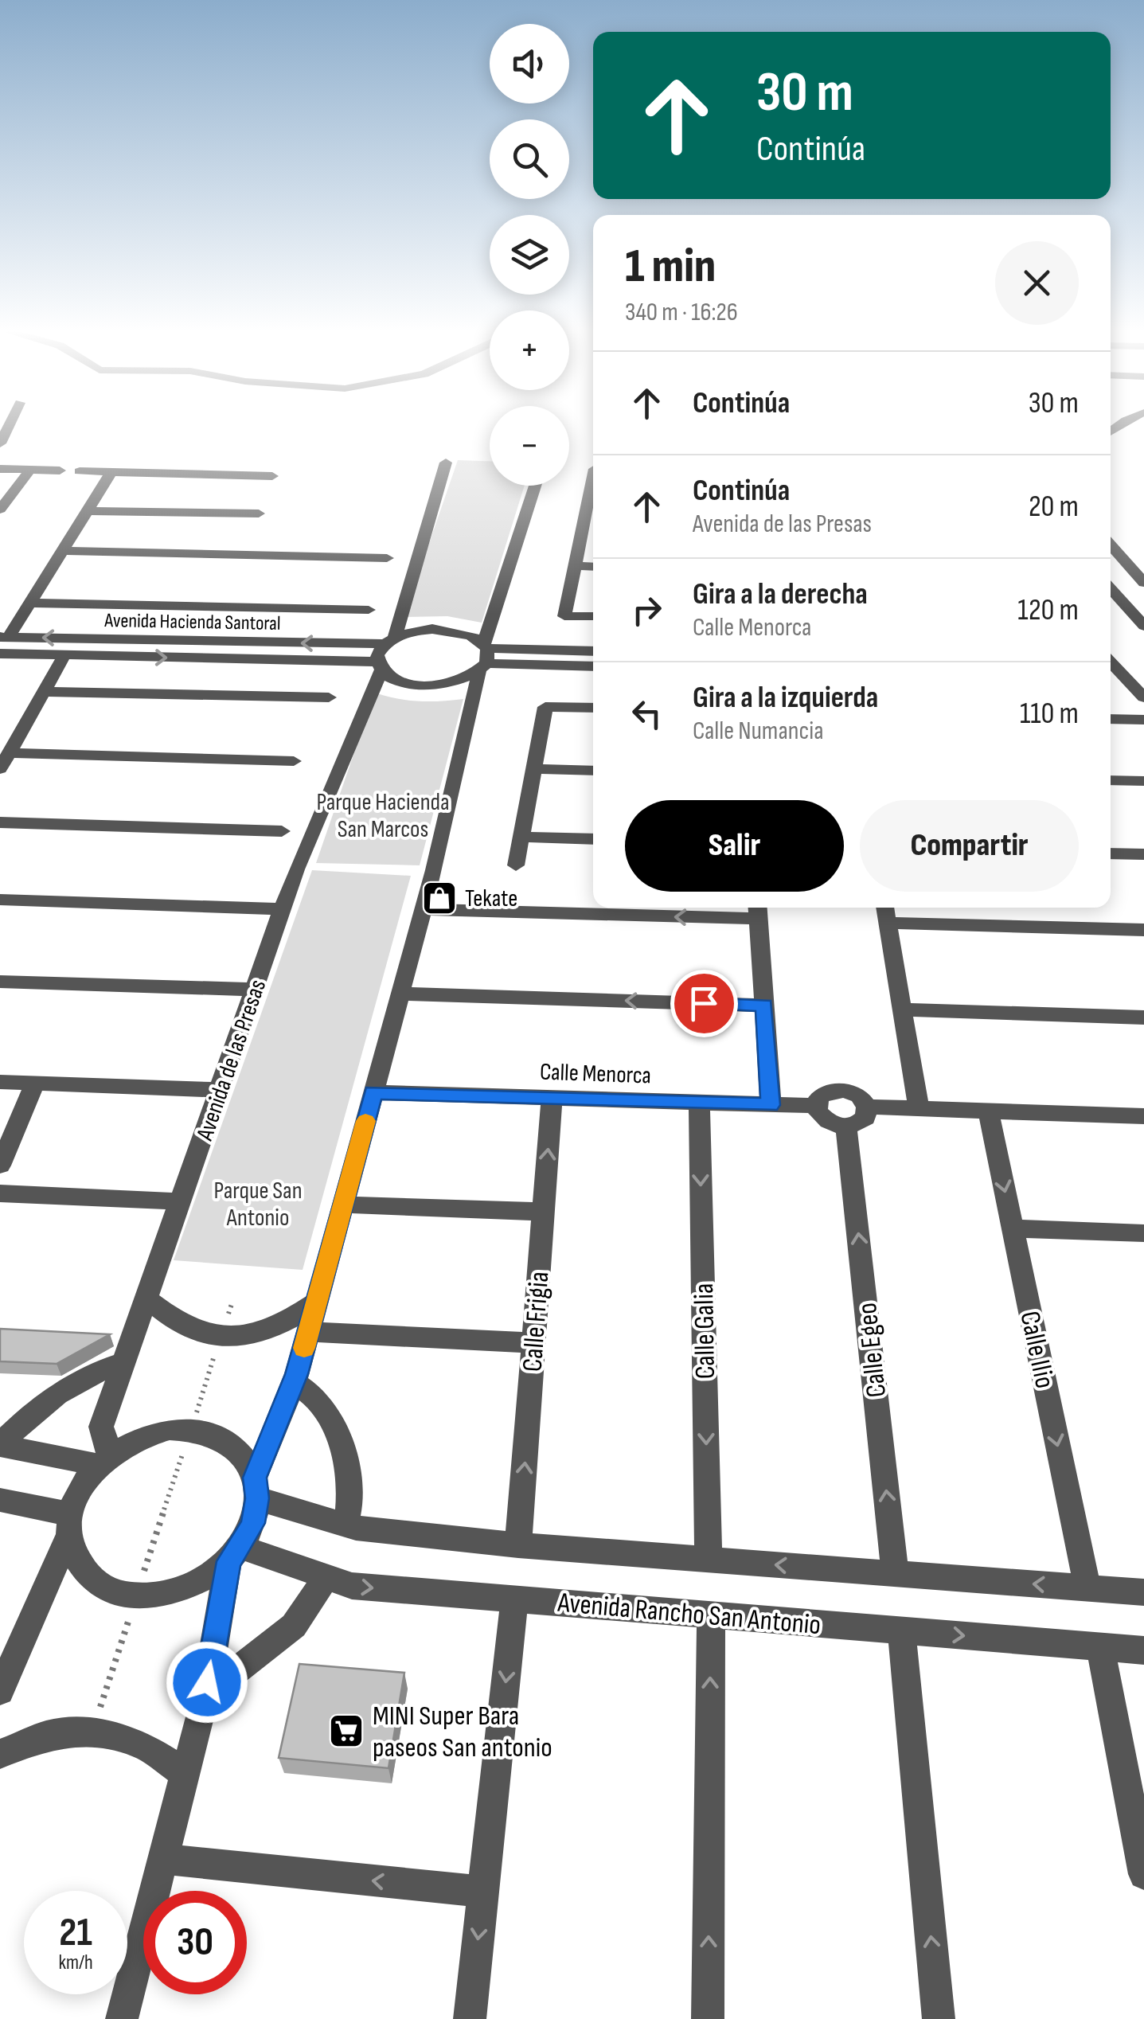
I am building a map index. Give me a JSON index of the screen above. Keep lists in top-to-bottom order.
{
  "streets": {
    "street": [
      "Avenida Hacienda Santoral",
      "Avenida de las Presas",
      "Calle Menorca",
      "Calle Frigia",
      "Calle Galia",
      "Calle Ilio",
      "Calle Egeo",
      "Avenida Rancho San Antonio"
    ]
  },
  "crossings": [
    ["Avenida Hacienda Santoral", "Avenida de las Presas"],
    ["Calle Menorca", "Calle Frigia"],
    ["Calle Menorca", "Calle Galia"],
    ["Calle Menorca", "Calle Egeo"]
  ],
  "one_way": [
    "Calle Frigia",
    "Calle Galia",
    "Calle Ilio",
    "Calle Egeo"
  ],
  "parks": ["Parque Hacienda San Marcos", "Parque San Antonio"],
  "places": {
    "shop": ["Tekate"],
    "supermarket": ["MINI Super Bara paseos San antonio"]
  },
  "page": {
    "map_buttons": ["+", "−"],
    "turn": ["30 m", "Continúa"],
    "heading": ["1 min", "340 m · 16:26"],
    "list": [
      {
        "name": "Continúa",
        "value": "30 m"
      },
      {
        "name": "Continúa",
        "note": "Avenida de las Presas",
        "value": "20 m"
      },
      {
        "name": "Gira a la derecha",
        "note": "Calle Menorca",
        "value": "120 m"
      },
      {
        "name": "Gira a la izquierda",
        "note": "Calle Numancia",
        "value": "110 m"
      }
    ],
    "buttons": ["Salir", "Compartir"],
    "speed": "21 km/h",
    "limit": "30"
  }
}
